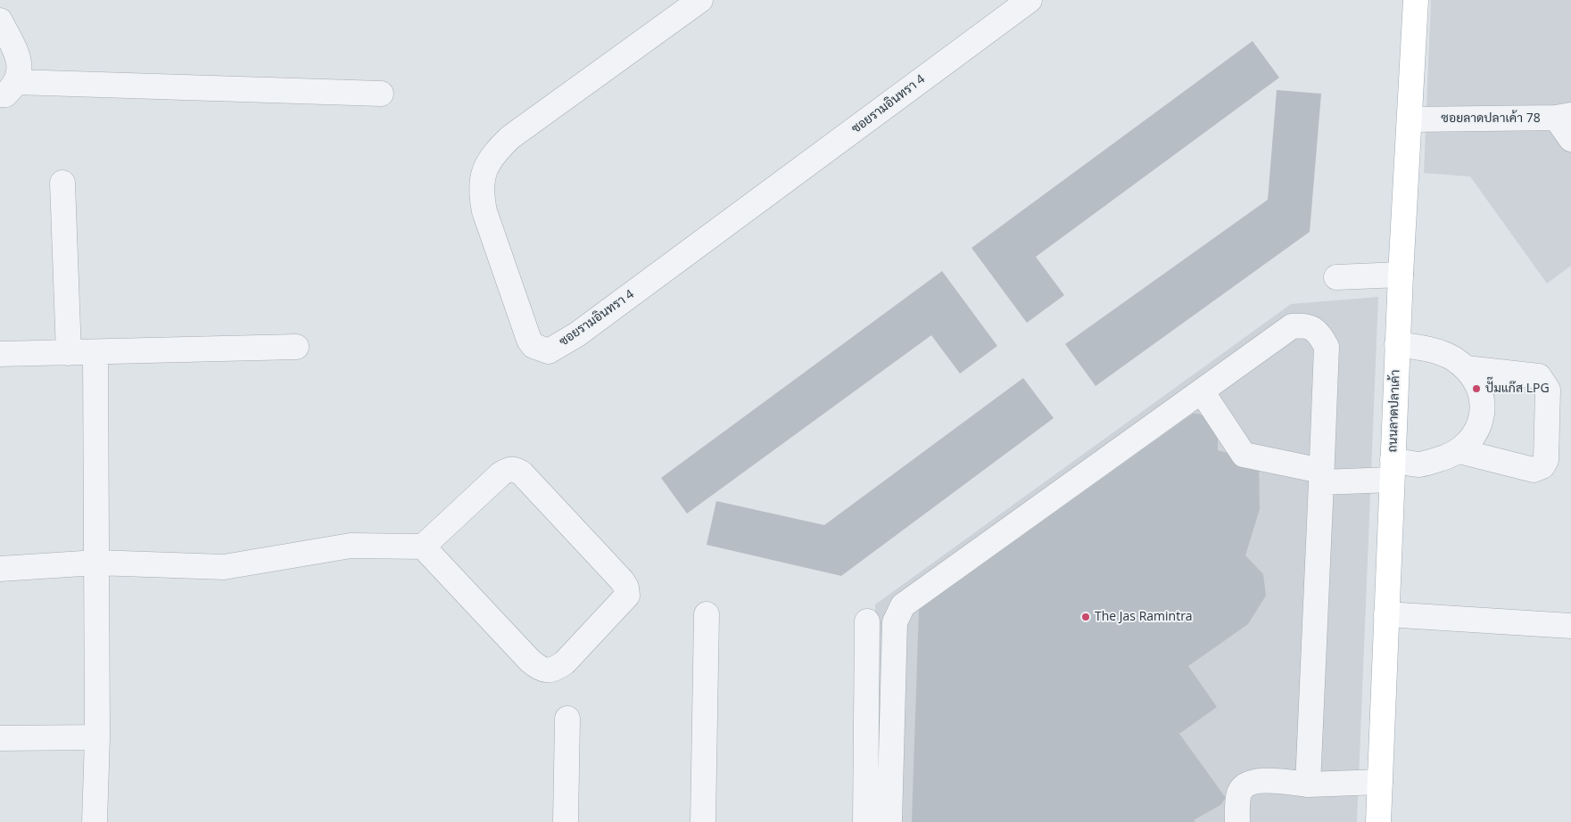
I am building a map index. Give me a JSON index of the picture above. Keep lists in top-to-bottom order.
{
  "streets": {
    "main road": ["ถนนลาดปลาเค้า"],
    "street": ["ซอยรามอินทรา 4", "ซอยลาดปลาเค้า 78"]
  },
  "crossings": [
    ["ซอยลาดปลาเค้า 78", "ถนนลาดปลาเค้า"]
  ],
  "places": ["ปั๊มแก๊ส LPG", "The Jas Ramintra"]
}
